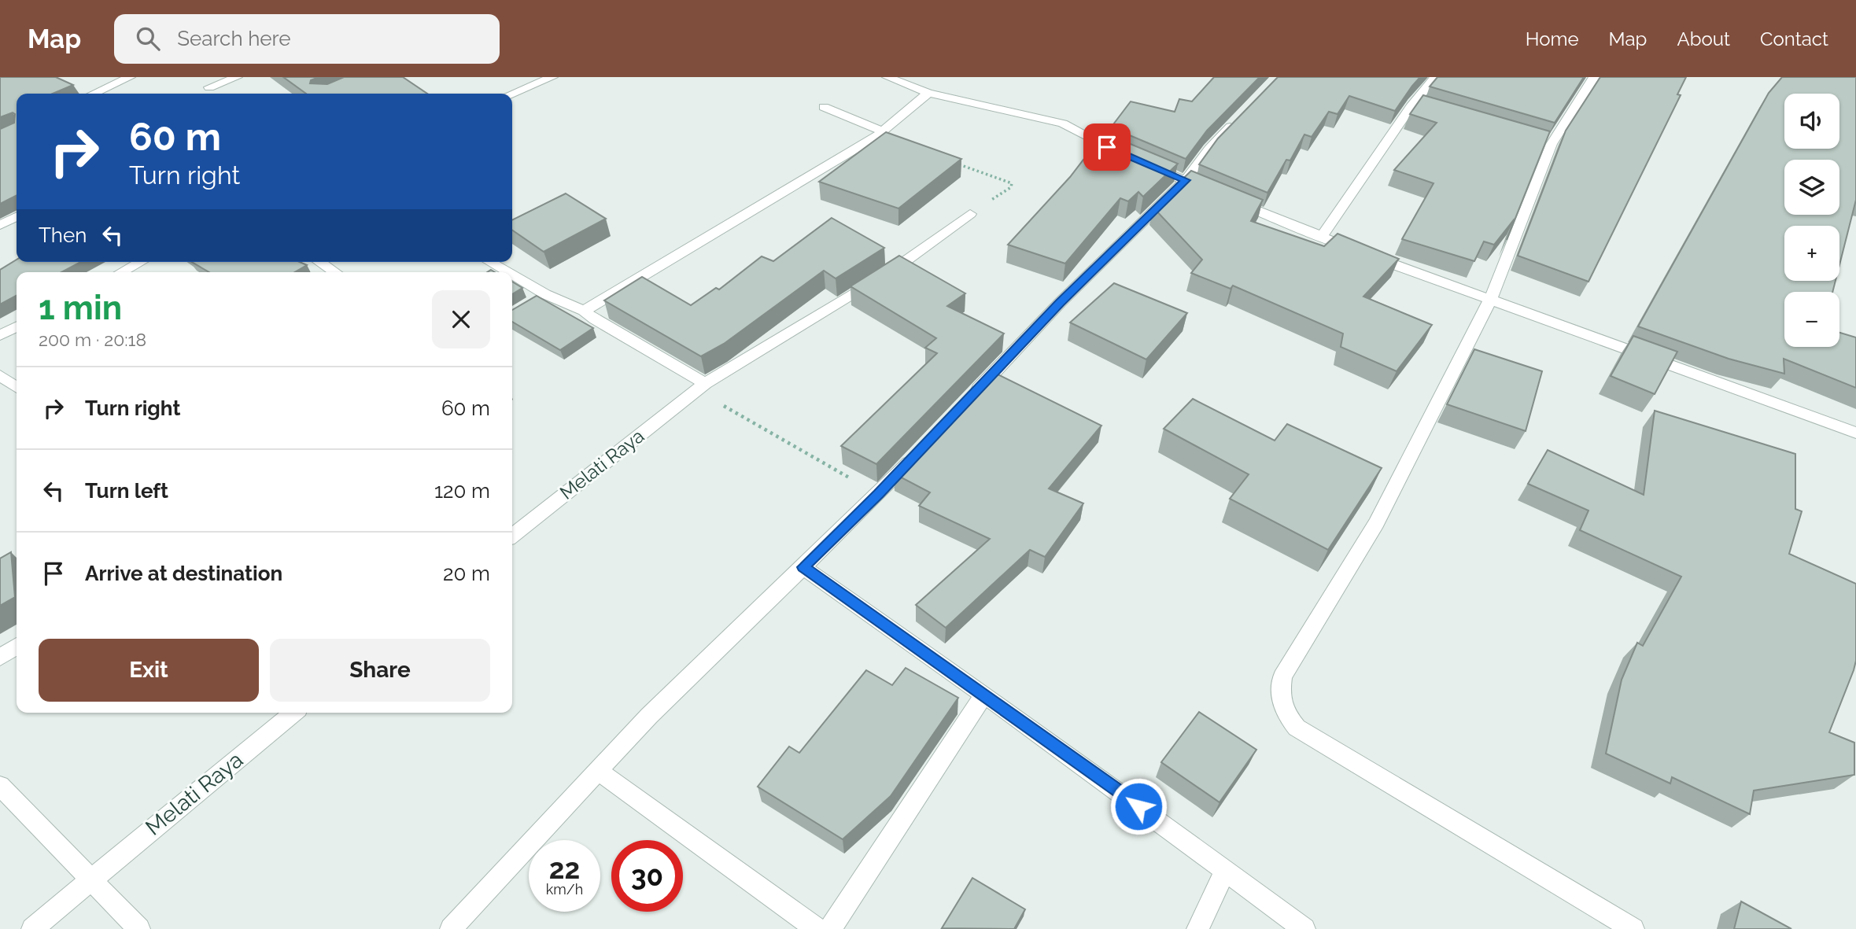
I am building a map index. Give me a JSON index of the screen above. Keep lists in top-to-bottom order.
{
  "streets": {
    "street": ["Melati Raya"]
  },
  "page": {
    "header": "Map",
    "search": "Search here",
    "nav": [
      "Home",
      "Map",
      "About",
      "Contact"
    ],
    "map_buttons": ["+", "−"],
    "turn": ["60 m", "Turn right"],
    "then": "Then",
    "heading": ["1 min", "200 m · 20:18"],
    "list": [
      {
        "name": "Turn right",
        "value": "60 m"
      },
      {
        "name": "Turn left",
        "value": "120 m"
      },
      {
        "name": "Arrive at destination",
        "value": "20 m"
      }
    ],
    "buttons": ["Exit", "Share"],
    "speed": "22 km/h",
    "limit": "30"
  }
}
